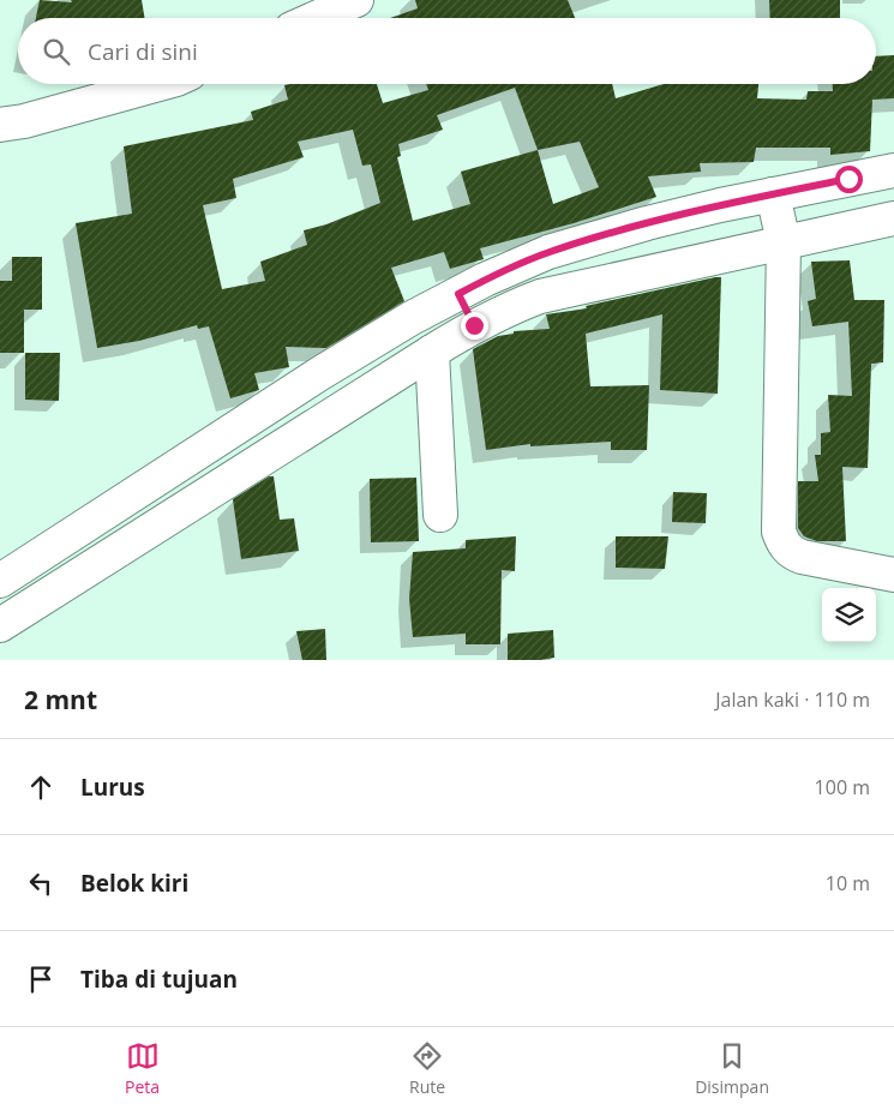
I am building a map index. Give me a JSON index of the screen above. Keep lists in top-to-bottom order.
{
  "page": {
    "search": "Cari di sini",
    "heading": ["2 mnt", "Jalan kaki · 110 m"],
    "list": [
      ["Lurus", "100 m"],
      ["Belok kiri", "10 m"],
      "Tiba di tujuan"
    ],
    "nav": ["Peta", "Rute", "Disimpan"]
  }
}
